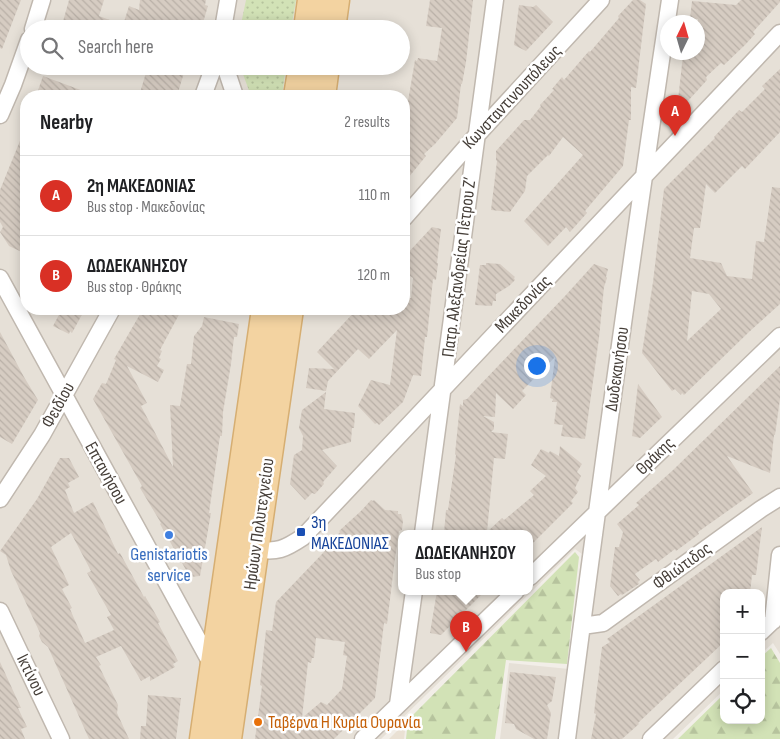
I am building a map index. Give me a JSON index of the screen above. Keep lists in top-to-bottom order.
{
  "streets": {
    "main road": ["Ηρώων Πολυτεχνείου"],
    "street": [
      "Κωνσταντινουπόλεως",
      "Πατρ. Αλεξανδρείας Πέτρου Ζ’",
      "Μακεδονίας",
      "Δωδεκανήσου",
      "Φειδίου",
      "Θράκης",
      "Επτανήσου",
      "Φθιώτιδος",
      "Ικτίνου"
    ]
  },
  "crossings": [
    ["Κωνσταντινουπόλεως", "Πατρ. Αλεξανδρείας Πέτρου Ζ’"],
    ["Πατρ. Αλεξανδρείας Πέτρου Ζ’", "Μακεδονίας"],
    ["Μακεδονίας", "Δωδεκανήσου"],
    ["Μακεδονίας", "Ηρώων Πολυτεχνείου"],
    ["Δωδεκανήσου", "Θράκης"],
    ["Δωδεκανήσου", "Φθιώτιδος"],
    ["Φειδίου", "Επτανήσου"],
    ["Επτανήσου", "Ηρώων Πολυτεχνείου"]
  ],
  "places": {
    "transit": ["3η ΜΑΚΕΔΟΝΙΑΣ"],
    "other": ["Genistariotis service", "Ταβέρνα Η Κυρία Ουρανία"]
  },
  "north": "top",
  "page": {
    "search": "Search here",
    "heading": ["Nearby", "2 results"],
    "pins": ["A", "B"],
    "list": [
      {
        "mark": "A",
        "name": "2η ΜΑΚΕΔΟΝΙΑΣ",
        "note": "Bus stop · Μακεδονίας",
        "value": "110 m"
      },
      {
        "mark": "B",
        "name": "ΔΩΔΕΚΑΝΗΣΟΥ",
        "note": "Bus stop · Θράκης",
        "value": "120 m"
      }
    ],
    "popup": ["ΔΩΔΕΚΑΝΗΣΟΥ", "Bus stop"],
    "map_buttons": ["+", "−"]
  }
}
